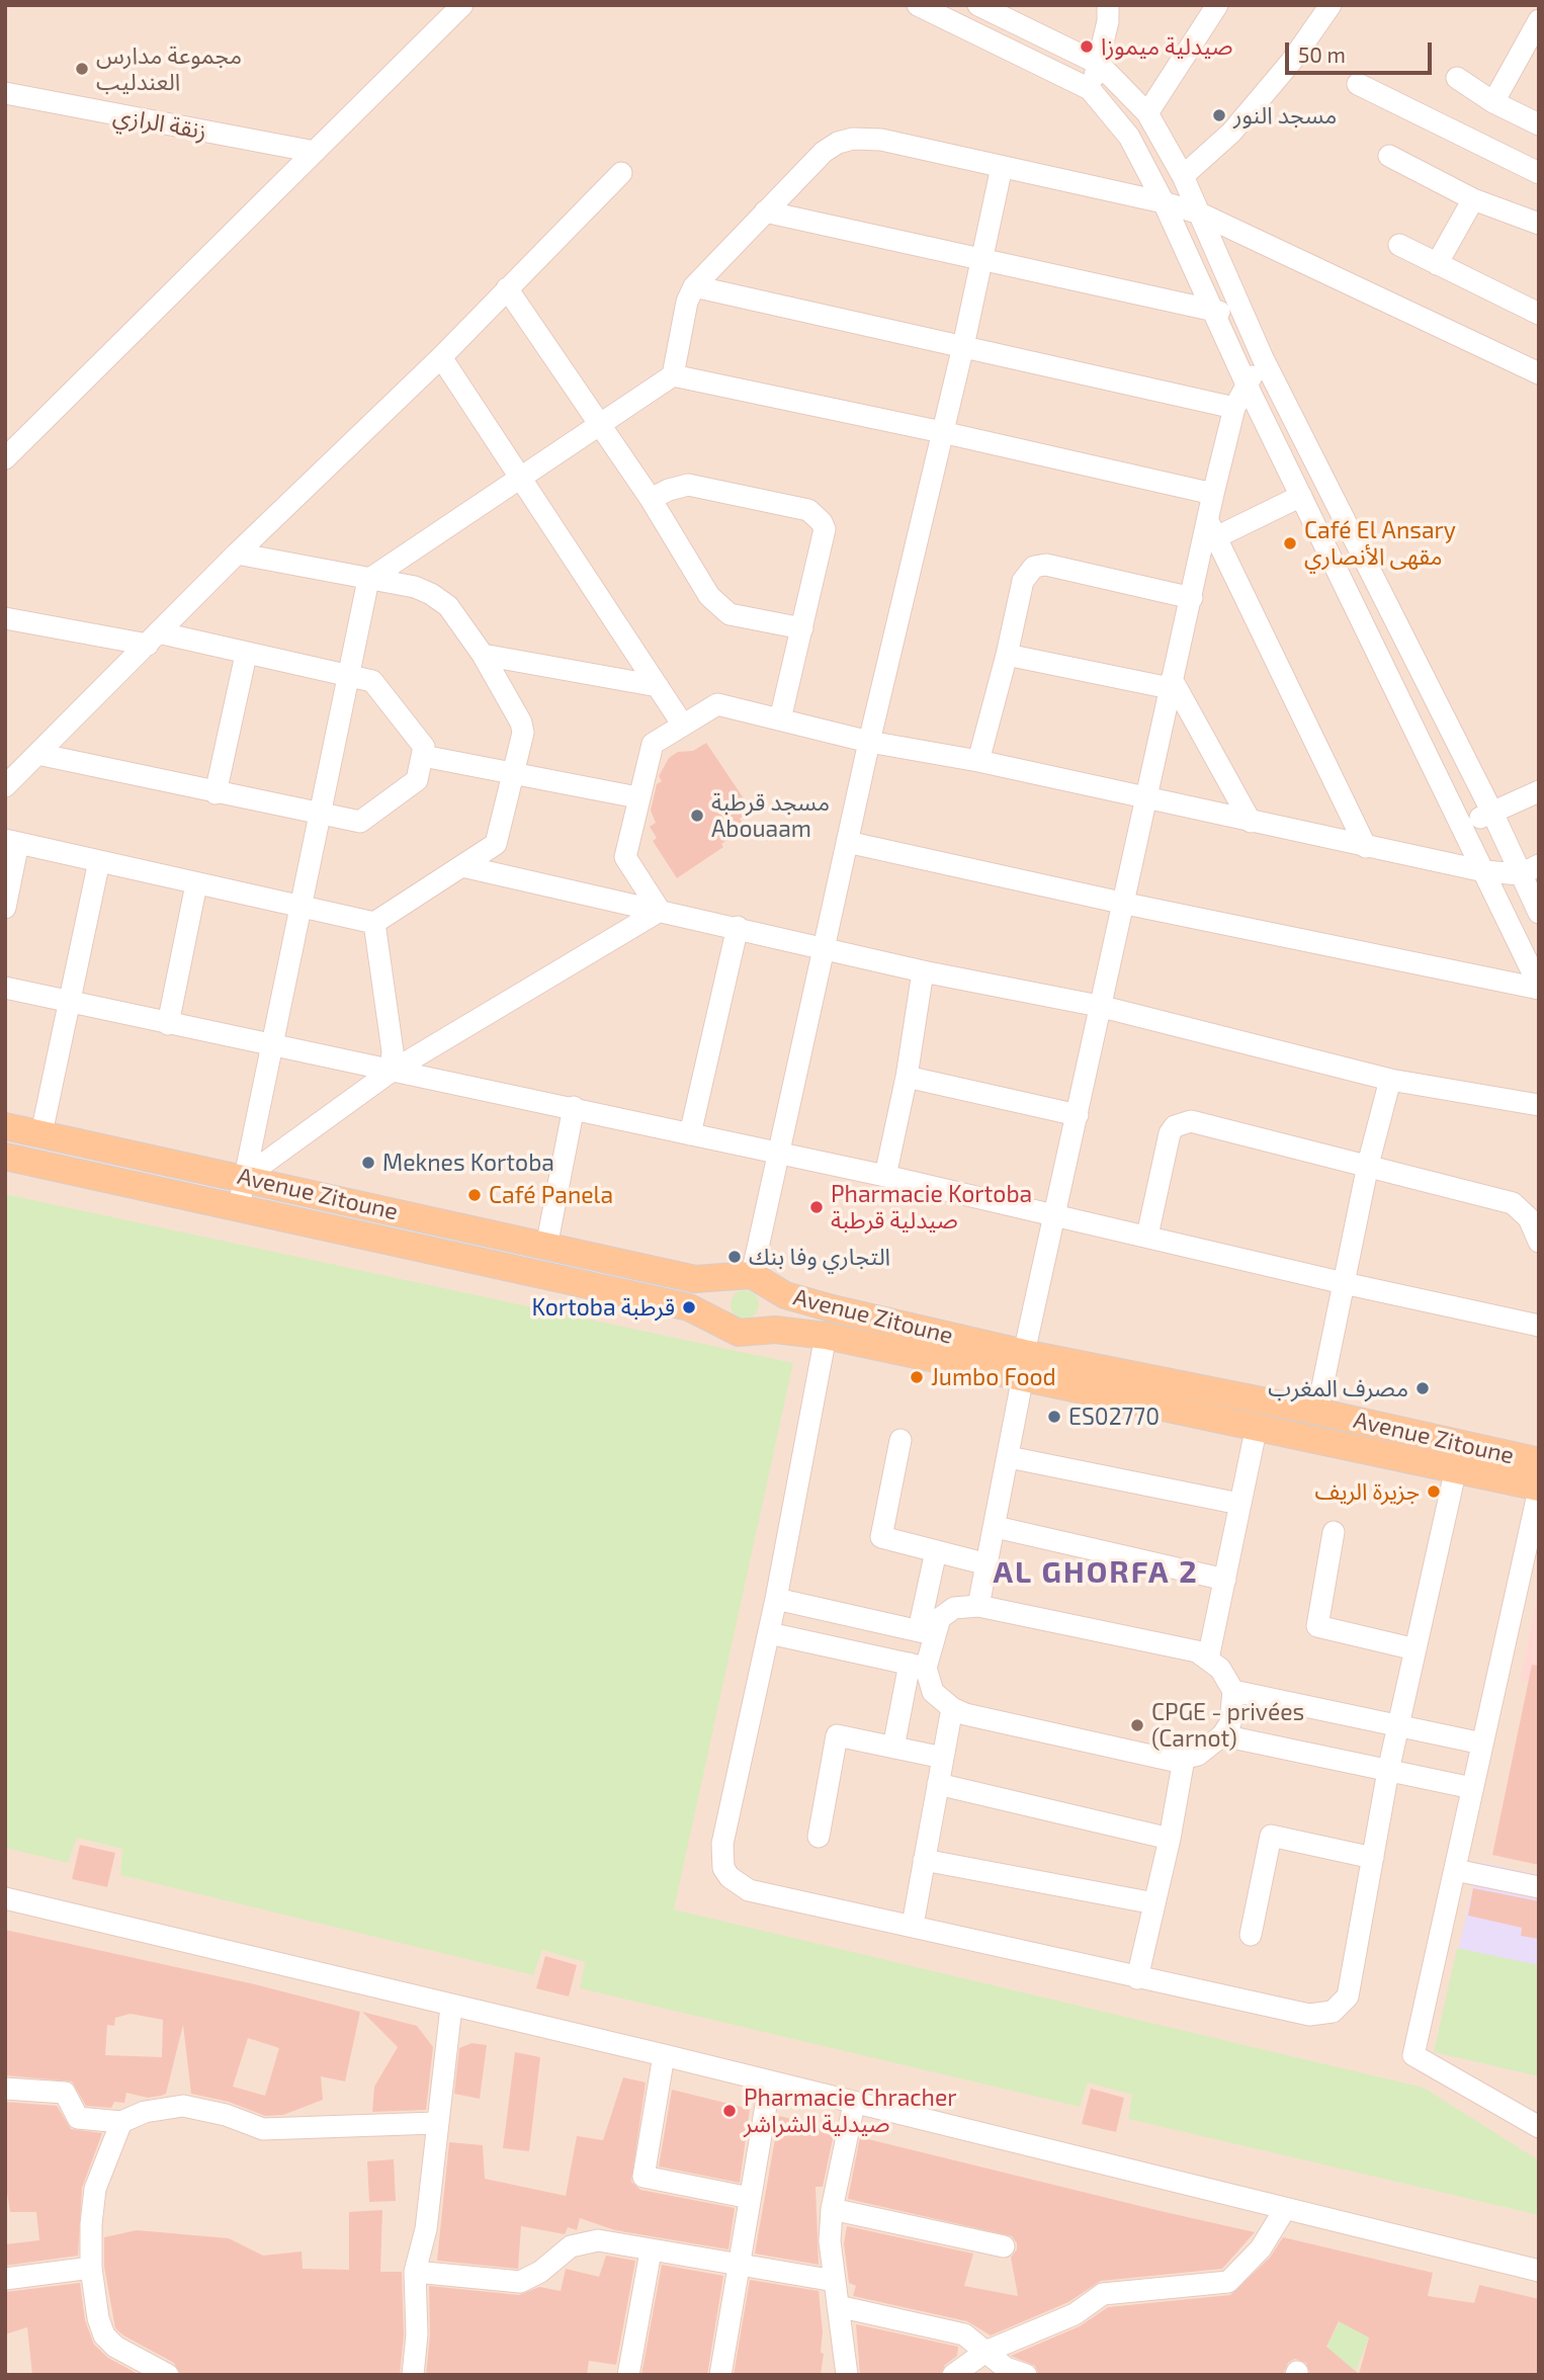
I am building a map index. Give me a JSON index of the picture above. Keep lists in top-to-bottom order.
{
  "streets": {
    "main road": ["Avenue Zitoune"],
    "street": ["زنقة الرازي"]
  },
  "districts": ["AL GHORFA 2"],
  "places": [
    "صيدلية ميموزا",
    "مجموعة مدارس العندليب",
    "مسجد النور",
    "Café El Ansary مقهى الأنصاري",
    "مسجد قرطبة Abouaam",
    "Meknes Kortoba",
    "Café Panela",
    "Pharmacie Kortoba صيدلية قرطبة",
    "التجاري وفا بنك",
    "Kortoba قرطبة",
    "Jumbo Food",
    "مصرف المغرب",
    "ES02770",
    "جزيرة الريف",
    "CPGE - privées (Carnot)",
    "Pharmacie Chracher صيدلية الشراشر"
  ],
  "scale_bar": "50 m"
}
